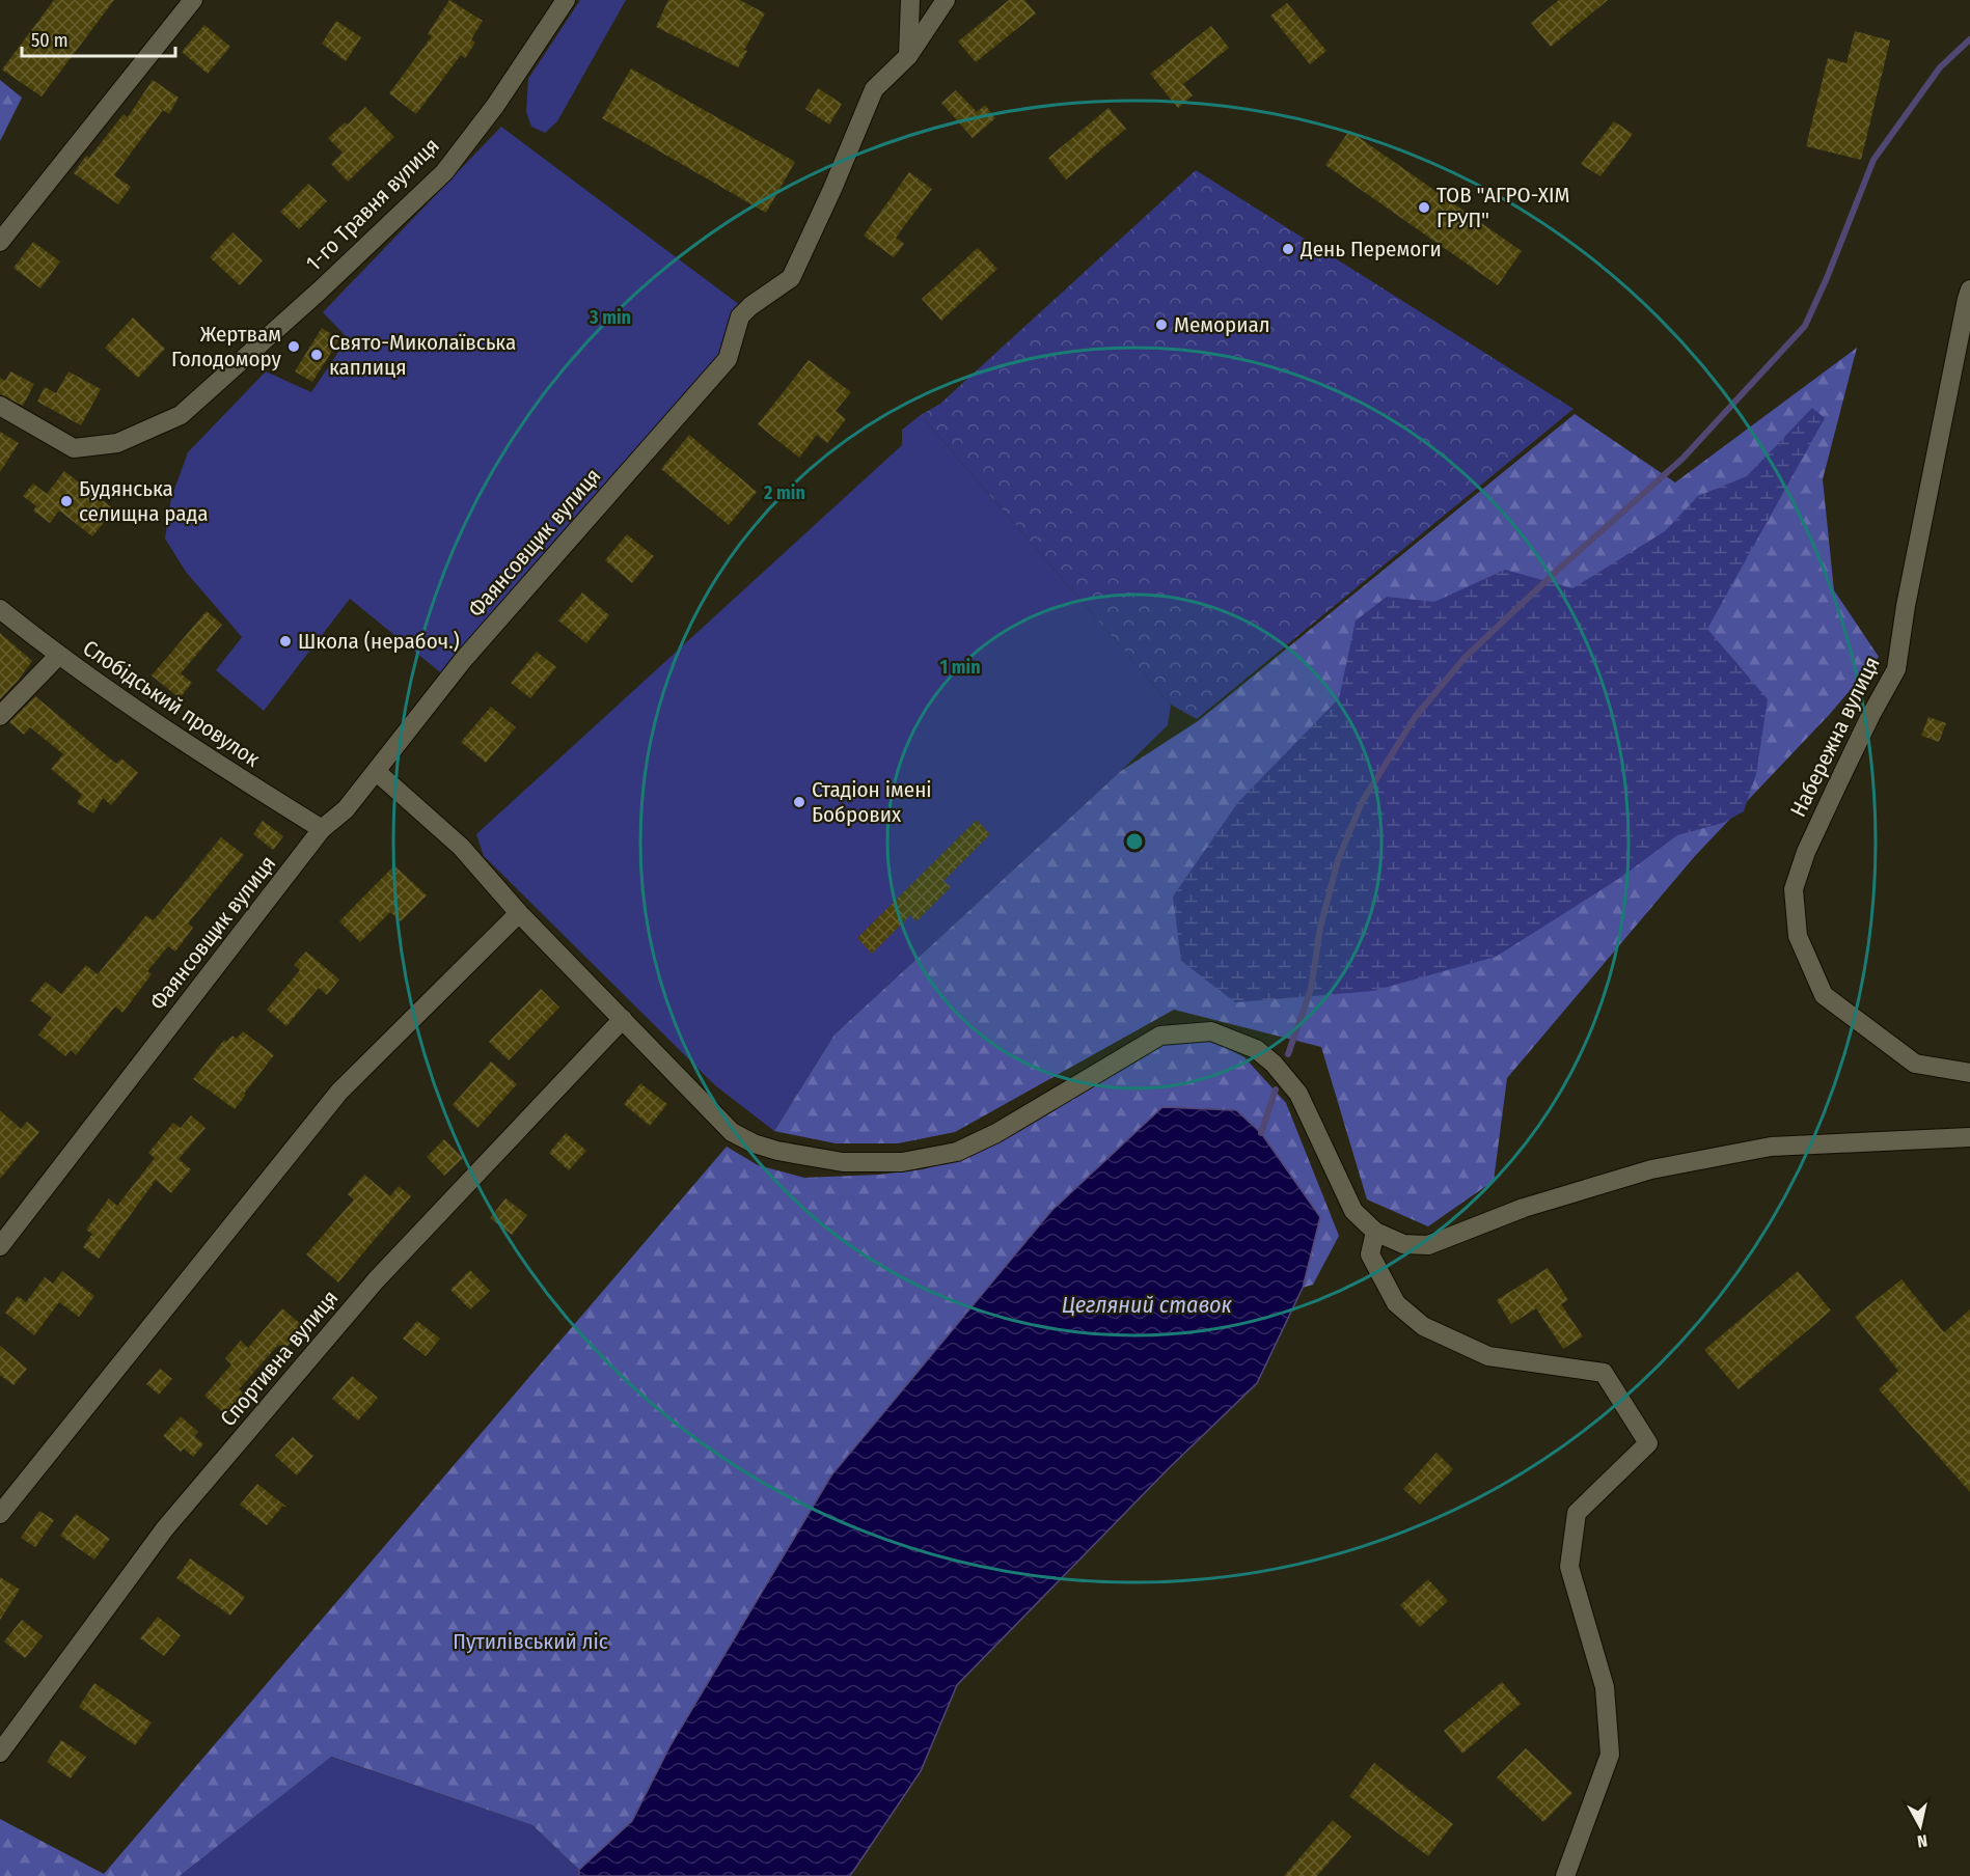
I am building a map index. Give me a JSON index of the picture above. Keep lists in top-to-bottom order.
{
  "streets": {
    "street": [
      "1-го Травня вулиця",
      "Фаянсовщик вулиця",
      "Слобідський провулок",
      "Набережна вулиця",
      "Спортивна вулиця"
    ]
  },
  "crossings": [
    ["Фаянсовщик вулиця", "Слобідський провулок"]
  ],
  "water": ["Цегляний ставок"],
  "parks": ["Путилівський ліс"],
  "places": [
    "ТОВ \"АГРО-ХІМ ГРУП\"",
    "День Перемоги",
    "Мемориал",
    "Жертвам Голодомору",
    "Свято-Миколаївська каплиця",
    "Будянська селищна рада",
    "Школа (нерабоч.)",
    "Стадіон імені Бобрових"
  ],
  "scale_bar": "50 m",
  "north": "bottom",
  "rings": ["3 min", "2 min", "1 min"]
}
